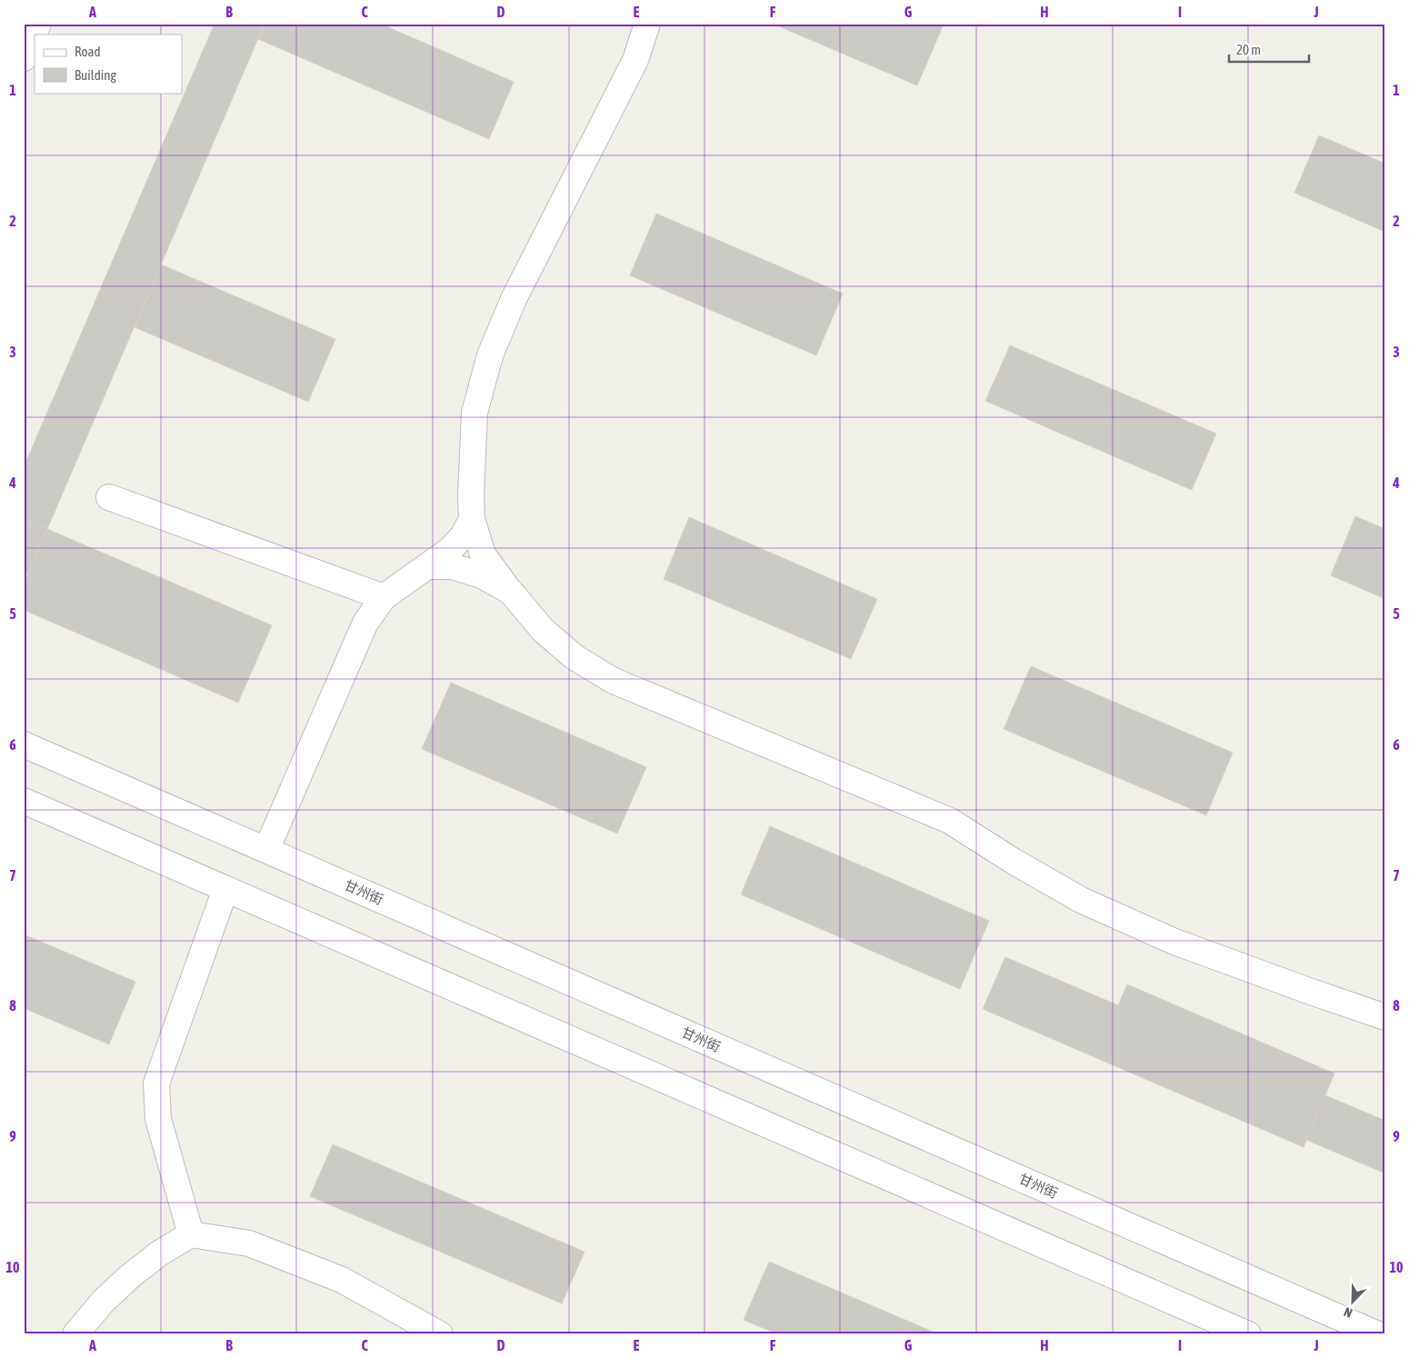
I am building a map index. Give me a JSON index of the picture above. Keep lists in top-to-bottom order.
{
  "streets": {
    "street": ["甘州街"]
  },
  "legend": ["Road", "Building"],
  "scale_bar": "20 m",
  "north": "bottom left",
  "grid": {
    "columns": [
      "A",
      "B",
      "C",
      "D",
      "E",
      "F",
      "G",
      "H",
      "I",
      "J"
    ],
    "rows": [
      "1",
      "2",
      "3",
      "4",
      "5",
      "6",
      "7",
      "8",
      "9",
      "10"
    ]
  }
}
